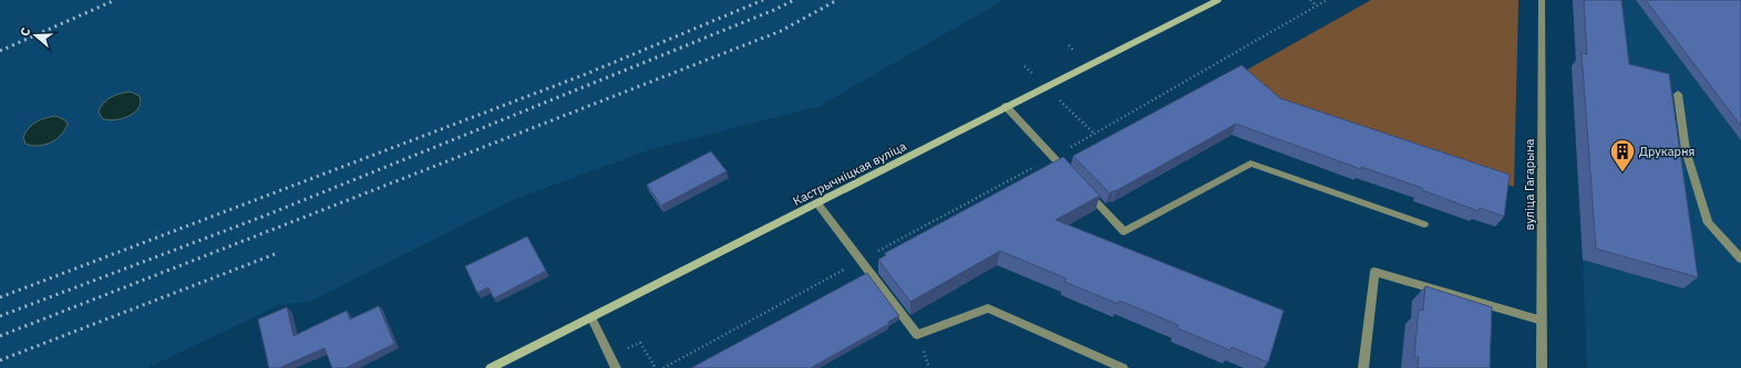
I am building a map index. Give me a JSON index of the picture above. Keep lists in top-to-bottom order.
{
  "streets": {
    "main road": ["Кастрычніцкая вуліца"],
    "street": ["вуліца Гагарына"]
  },
  "places": {
    "building": ["Друкарня"]
  },
  "north": "left"
}
